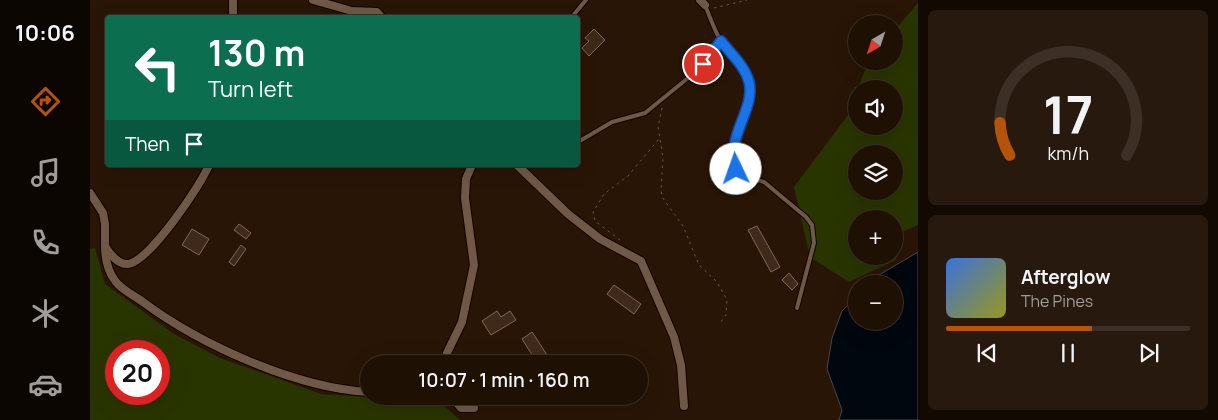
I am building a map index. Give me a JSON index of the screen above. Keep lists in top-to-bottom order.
{
  "north": "bottom left",
  "page": {
    "tabs": "10:06",
    "map_buttons": ["+", "−"],
    "turn": ["130 m", "Turn left"],
    "then": "Then",
    "song": ["Afterglow", "The Pines"],
    "limit": "20",
    "trip": "10:07 · 1 min · 160 m",
    "gauge": ["17", "km/h"]
  }
}
